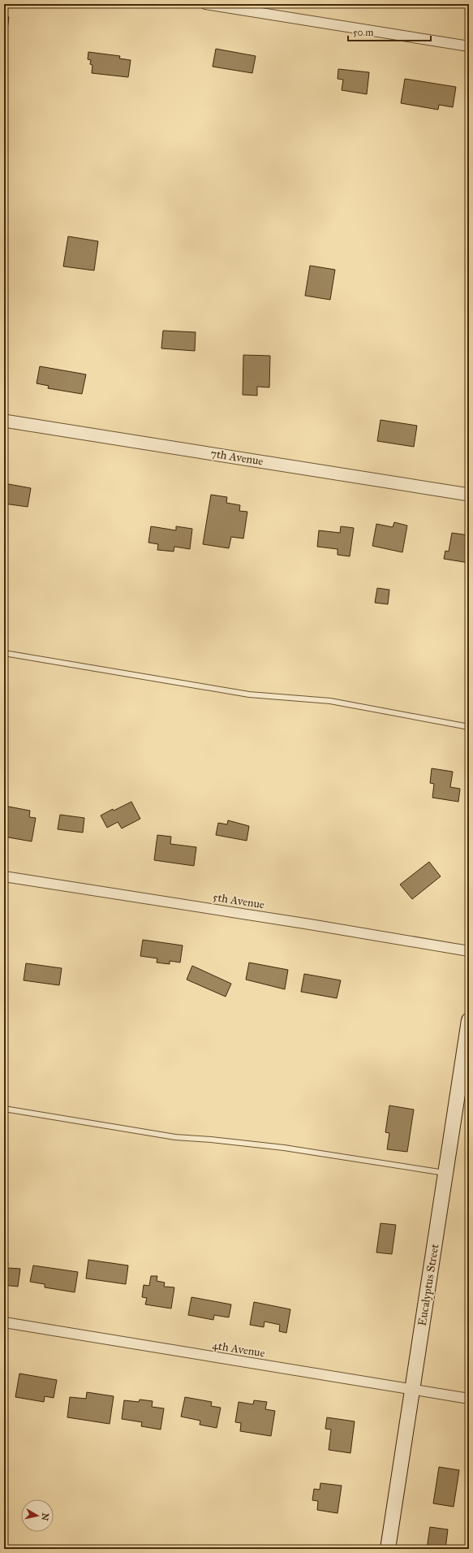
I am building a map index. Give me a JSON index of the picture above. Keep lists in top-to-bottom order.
{
  "streets": {
    "main road": ["Eucalyptus Street"],
    "street": ["7th Avenue", "5th Avenue", "4th Avenue"]
  },
  "crossings": [
    ["Eucalyptus Street", "4th Avenue"]
  ],
  "scale_bar": "50 m",
  "north": "right"
}
